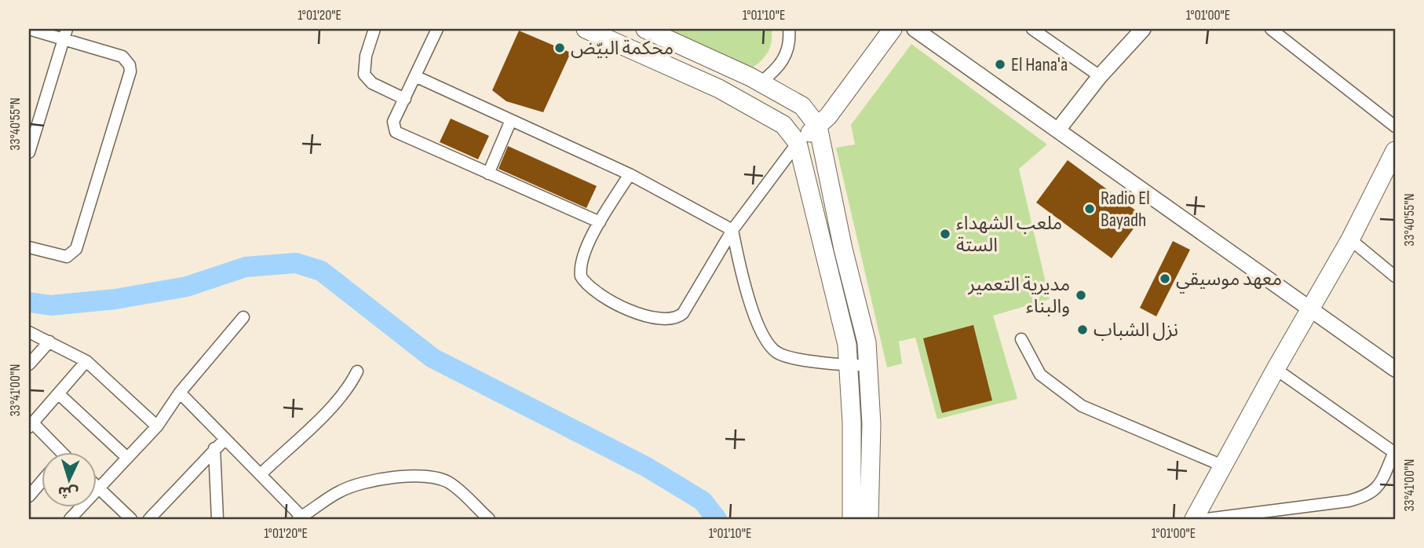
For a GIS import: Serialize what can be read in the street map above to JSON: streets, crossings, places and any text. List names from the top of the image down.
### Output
{
  "places": [
    "محكمة البيّض",
    "El Hana'a",
    "Radio El Bayadh",
    "ملعب الشهداء الستة",
    "معهد موسيقي",
    "مديرية التعمير والبناء",
    "نزل الشباب"
  ],
  "north": "bottom",
  "coordinates": [
    "1°01'20\"E",
    "1°01'10\"E",
    "1°01'00\"E",
    "33°40'55\"N",
    "33°41'00\"N"
  ]
}
